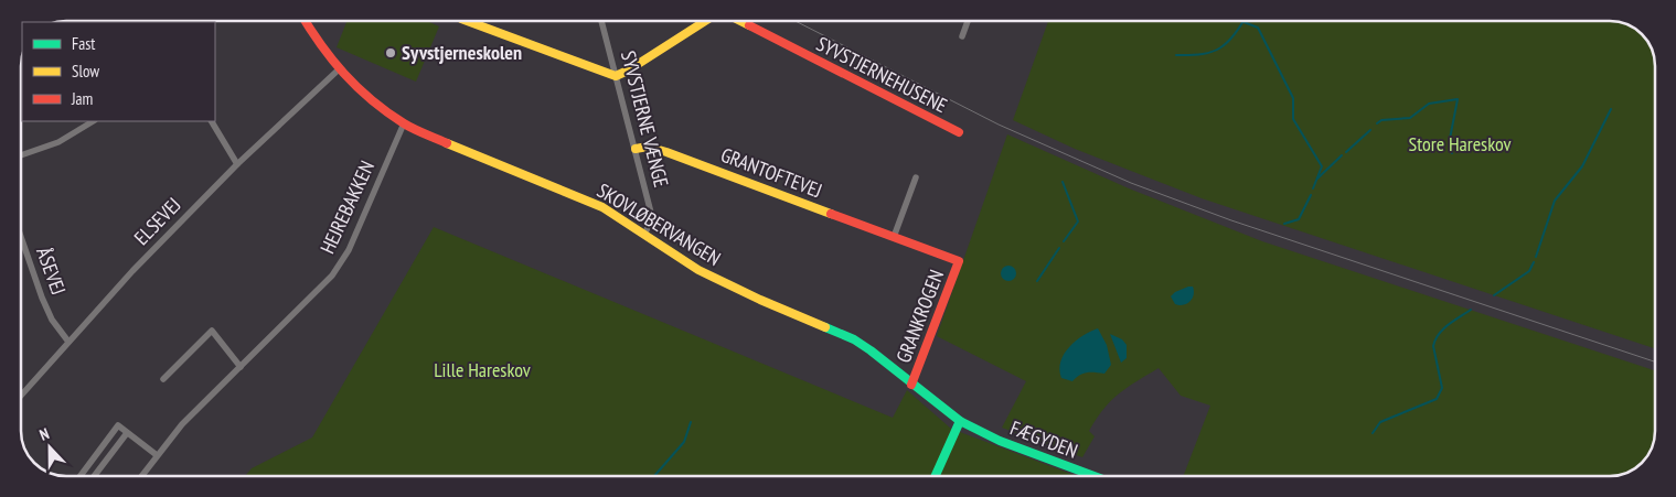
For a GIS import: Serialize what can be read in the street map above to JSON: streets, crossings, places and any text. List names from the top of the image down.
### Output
{
  "streets": {
    "street": [
      "SYVSTJERNEHUSENE",
      "SYVSTJERNE VÆNGE",
      "GRANTOFTEVEJ",
      "HEJREBAKKEN",
      "ELSEVEJ",
      "SKOVLØBERVANGEN",
      "ÅSEVEJ",
      "GRANKROGEN",
      "FÆGYDEN"
    ]
  },
  "crossings": [
    ["SYVSTJERNEHUSENE", "SYVSTJERNE VÆNGE"],
    ["SYVSTJERNE VÆNGE", "GRANTOFTEVEJ"],
    ["SYVSTJERNE VÆNGE", "SKOVLØBERVANGEN"],
    ["GRANTOFTEVEJ", "GRANKROGEN"],
    ["HEJREBAKKEN", "SKOVLØBERVANGEN"],
    ["ELSEVEJ", "SKOVLØBERVANGEN"],
    ["ELSEVEJ", "ÅSEVEJ"],
    ["SKOVLØBERVANGEN", "GRANKROGEN"],
    ["SKOVLØBERVANGEN", "FÆGYDEN"]
  ],
  "parks": ["Store Hareskov", "Lille Hareskov"],
  "places": ["Syvstjerneskolen"],
  "legend": ["Fast", "Slow", "Jam"],
  "north": "top"
}
